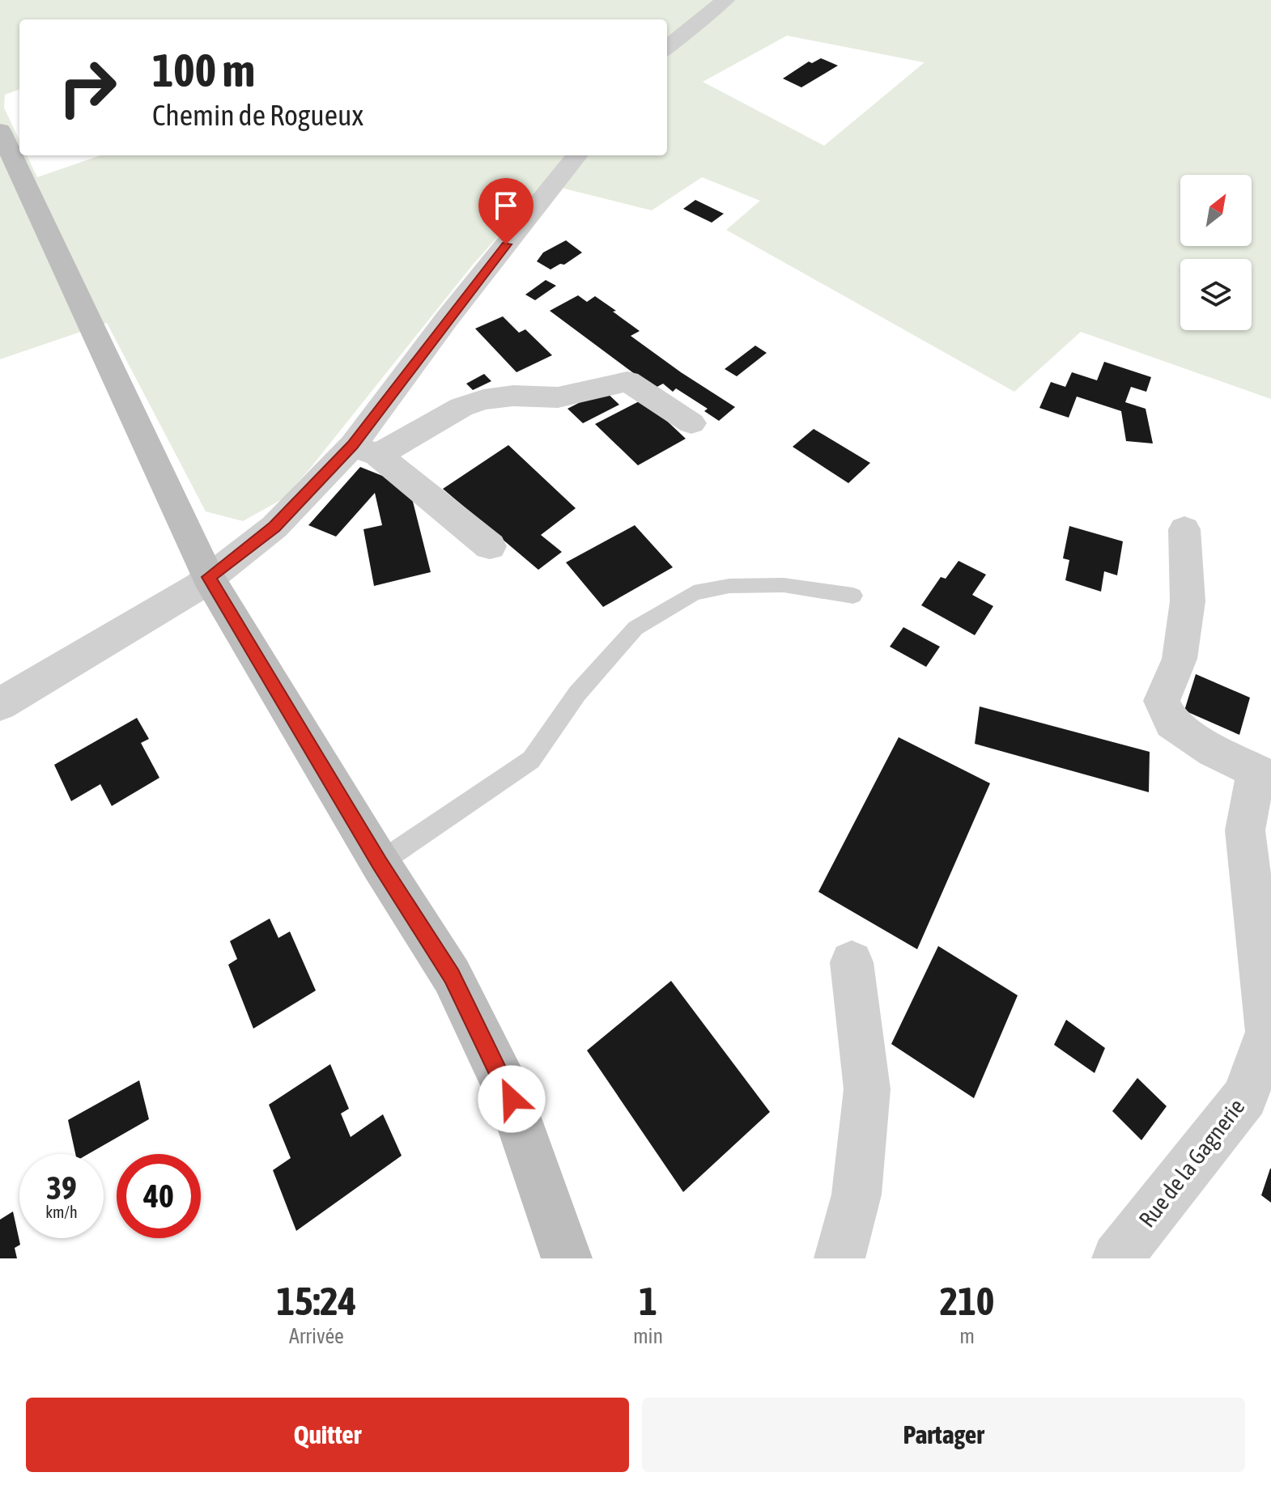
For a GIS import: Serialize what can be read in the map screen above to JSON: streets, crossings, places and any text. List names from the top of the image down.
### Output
{
  "streets": {
    "street": ["Rue de la Gagnerie"]
  },
  "north": "top right",
  "page": {
    "turn": ["100 m", "Chemin de Rogueux"],
    "speed": "39 km/h",
    "limit": "40",
    "eta": [
      "15:24",
      "Arrivée",
      "1",
      "min",
      "210",
      "m"
    ],
    "buttons": ["Quitter", "Partager"]
  }
}
